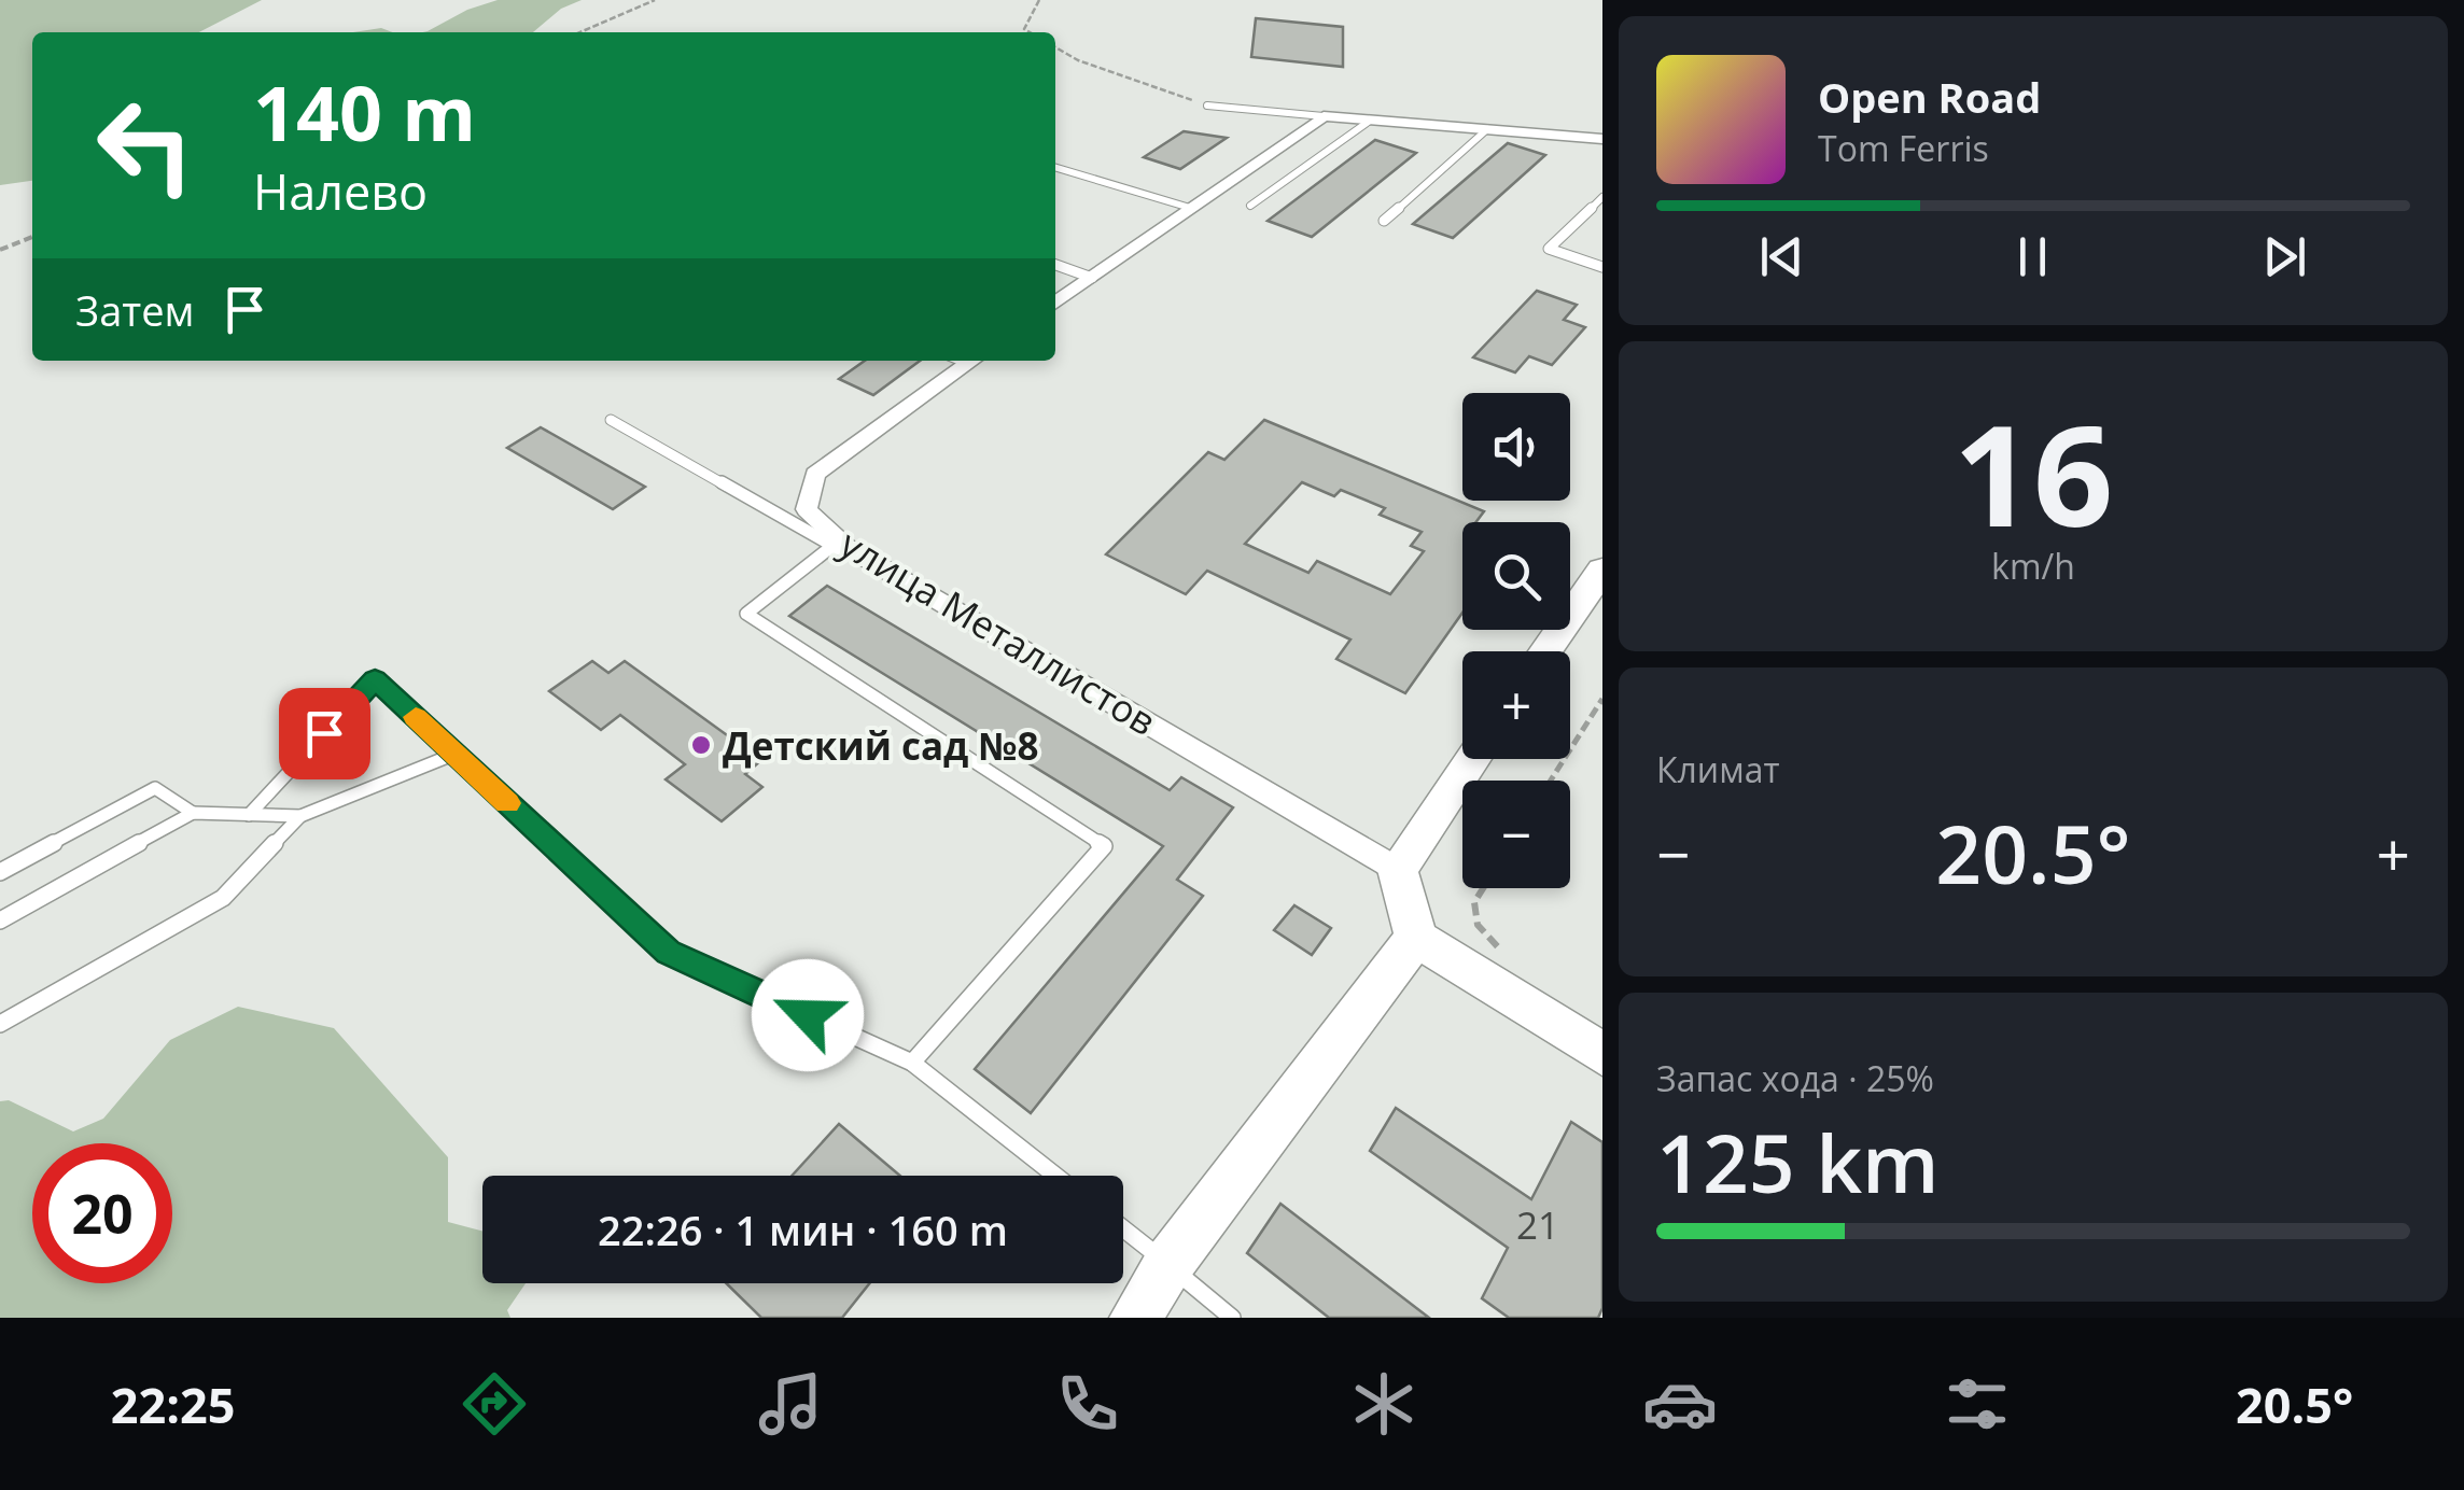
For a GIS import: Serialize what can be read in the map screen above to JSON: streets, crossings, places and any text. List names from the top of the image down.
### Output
{
  "streets": {
    "street": ["улица Металлистов"]
  },
  "places": ["Детский сад №8"],
  "house_numbers": ["21"],
  "page": {
    "turn": ["140 m", "Налево"],
    "song": ["Open Road", "Tom Ferris"],
    "then": "Затем",
    "tile": [
      ["16", "km/h"],
      "Климат",
      ["Запас хода · 25%", "125 km"]
    ],
    "map_buttons": ["+", "−"],
    "heat": ["−", "20.5°", "+"],
    "limit": "20",
    "trip": "22:26 · 1 мин · 160 m",
    "tabs": ["22:25", "20.5°"]
  }
}
